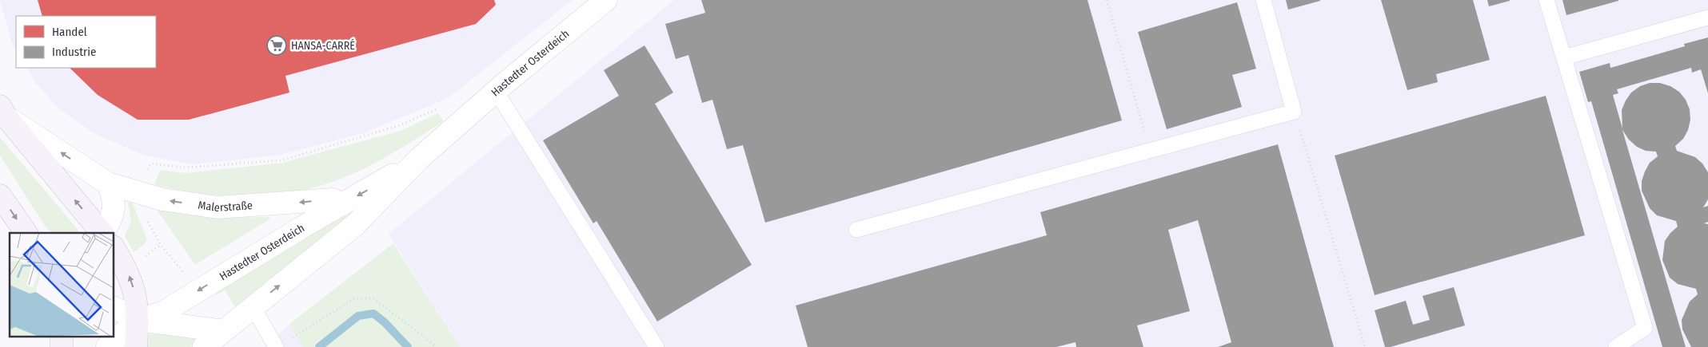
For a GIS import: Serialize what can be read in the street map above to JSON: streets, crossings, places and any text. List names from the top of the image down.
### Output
{
  "streets": {
    "main road": ["Malerstraße"],
    "street": ["Hastedter Osterdeich"]
  },
  "crossings": [
    ["Hastedter Osterdeich", "Malerstraße"]
  ],
  "one_way": ["Malerstraße"],
  "places": {
    "supermarket": ["HANSA-CARRÉ"]
  },
  "legend": ["Handel", "Industrie"]
}
